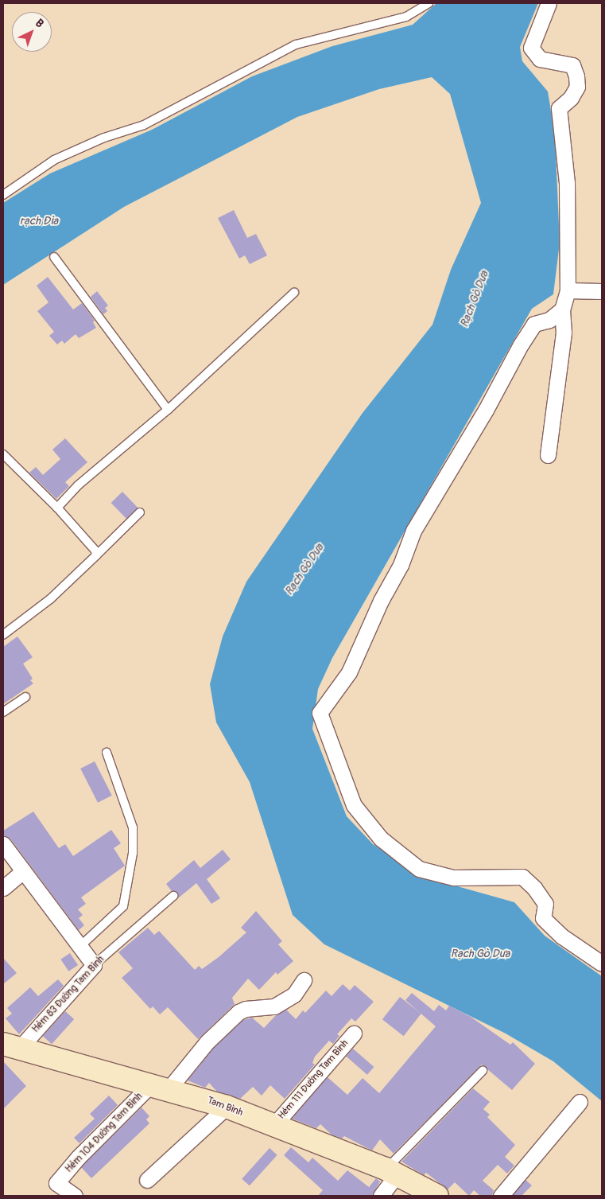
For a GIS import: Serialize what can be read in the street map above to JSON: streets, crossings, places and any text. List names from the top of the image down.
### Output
{
  "streets": {
    "main road": ["Tam Bình"],
    "street": ["Hẻm 83 Đường Tam Bình", "Hẻm 111 Đường Tam Bình", "Hẻm 104 Đường Tam Bình"]
  },
  "crossings": [
    ["Hẻm 83 Đường Tam Bình", "Tam Bình"],
    ["Hẻm 111 Đường Tam Bình", "Tam Bình"],
    ["Tam Bình", "Hẻm 104 Đường Tam Bình"]
  ],
  "water": ["rạch Đìa", "Rạch Gò Dưa"],
  "north": "top right"
}
